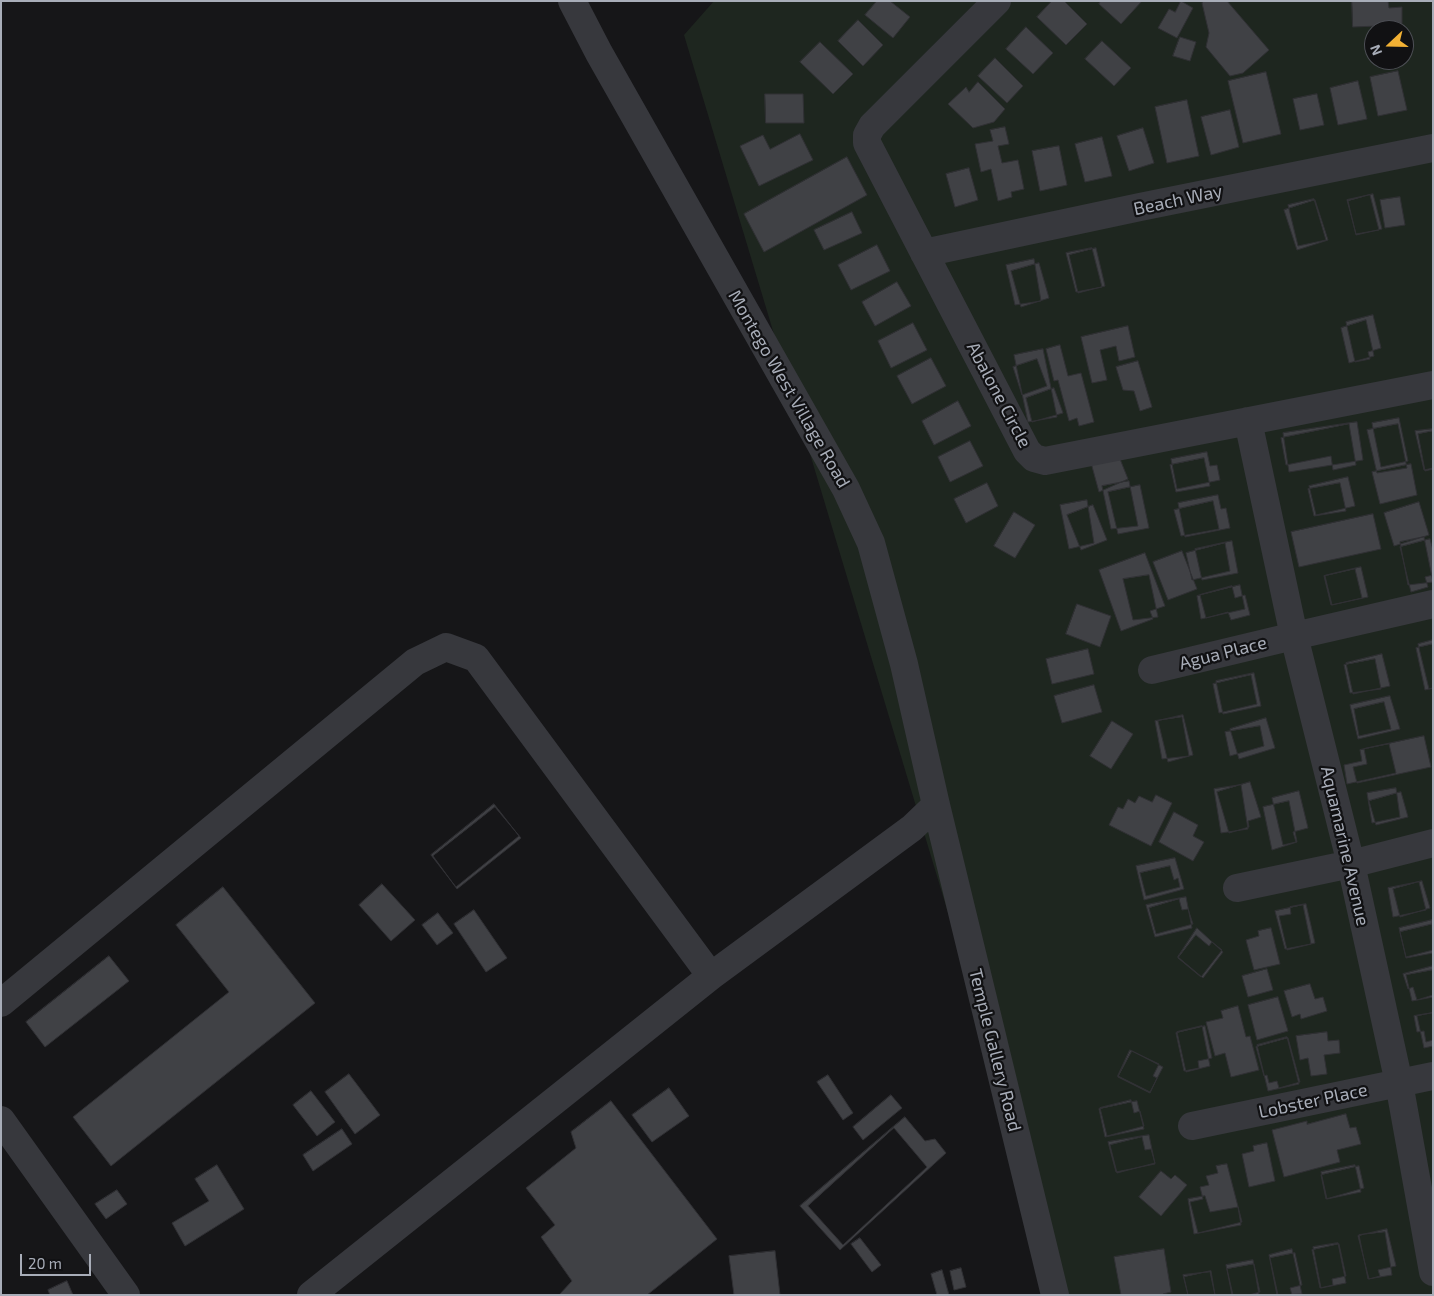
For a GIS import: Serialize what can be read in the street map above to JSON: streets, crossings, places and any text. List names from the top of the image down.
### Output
{
  "streets": {
    "street": [
      "Beach Way",
      "Montego West Village Road",
      "Abalone Circle",
      "Agua Place",
      "Aquamarine Avenue",
      "Temple Gallery Road",
      "Lobster Place"
    ]
  },
  "crossings": [
    ["Beach Way", "Abalone Circle"],
    ["Montego West Village Road", "Temple Gallery Road"],
    ["Abalone Circle", "Aquamarine Avenue"],
    ["Agua Place", "Aquamarine Avenue"],
    ["Aquamarine Avenue", "Lobster Place"]
  ],
  "scale_bar": "20 m",
  "north": "left"
}
